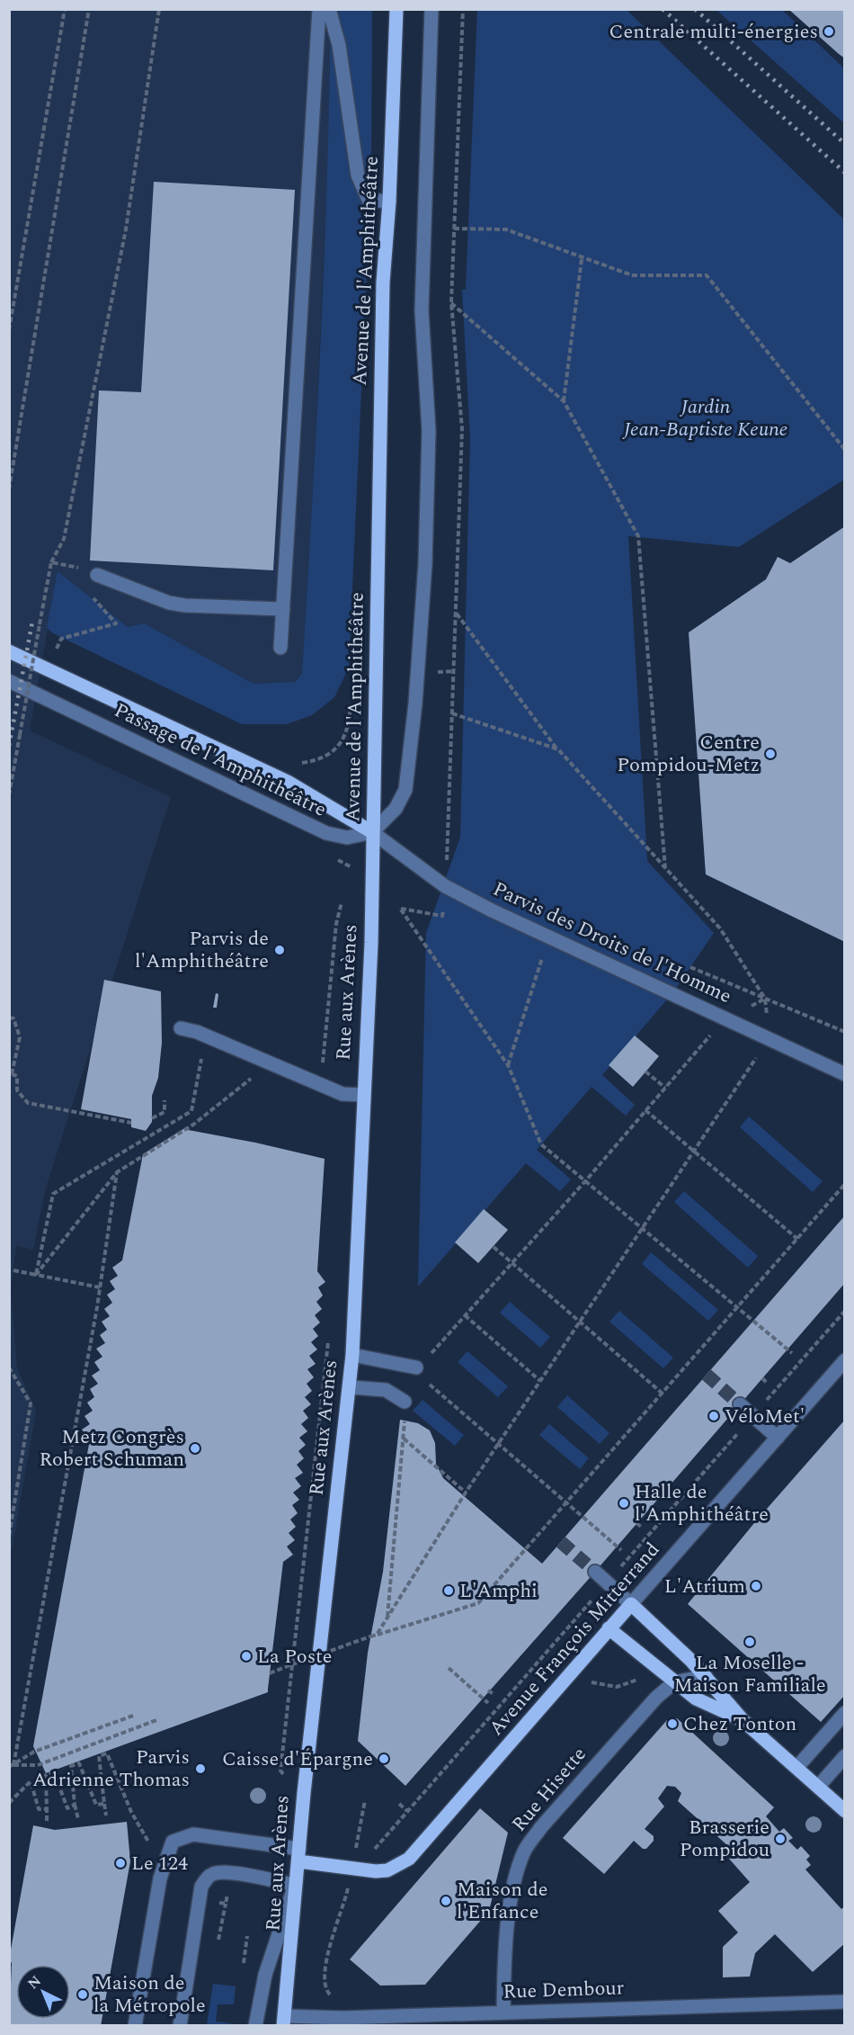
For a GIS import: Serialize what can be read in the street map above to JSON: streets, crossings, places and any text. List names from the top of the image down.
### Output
{
  "streets": {
    "main road": [
      "Avenue de l'Amphithéâtre",
      "Passage de l'Amphithéâtre",
      "Rue aux Arènes",
      "Avenue François Mitterrand"
    ],
    "street": ["Parvis des Droits de l'Homme", "Rue Hisette", "Rue Dembour"]
  },
  "crossings": [
    ["Avenue de l'Amphithéâtre", "Passage de l'Amphithéâtre"],
    ["Avenue de l'Amphithéâtre", "Parvis des Droits de l'Homme"],
    ["Avenue de l'Amphithéâtre", "Rue aux Arènes"],
    ["Passage de l'Amphithéâtre", "Parvis des Droits de l'Homme"],
    ["Passage de l'Amphithéâtre", "Rue aux Arènes"],
    ["Parvis des Droits de l'Homme", "Rue aux Arènes"],
    ["Rue aux Arènes", "Avenue François Mitterrand"],
    ["Rue aux Arènes", "Rue Dembour"],
    ["Rue Hisette", "Rue Dembour"]
  ],
  "parks": ["Jardin Jean-Baptiste Keune"],
  "places": [
    "Centrale multi-énergies",
    "Centre Pompidou-Metz",
    "Parvis de l'Amphithéâtre",
    "VéloMet'",
    "Metz Congrès Robert Schuman",
    "Halle de l'Amphithéâtre",
    "L'Atrium",
    "L'Amphi",
    "La Moselle - Maison Familiale",
    "La Poste",
    "Chez Tonton",
    "Caisse d'Épargne",
    "Parvis Adrienne Thomas",
    "Brasserie Pompidou",
    "Le 124",
    "Maison de l'Enfance",
    "Maison de la Métropole"
  ],
  "north": "top left"
}
